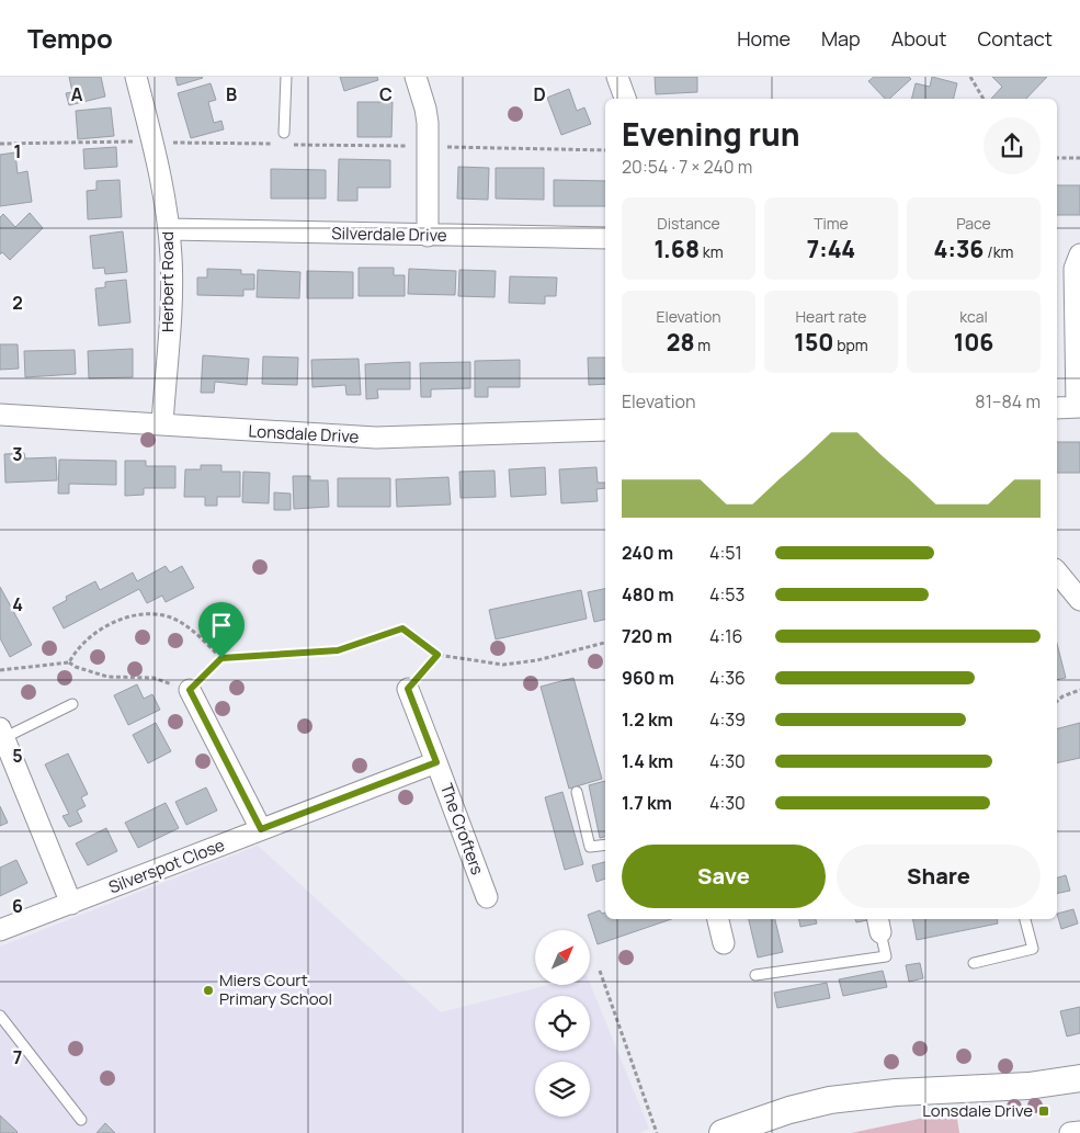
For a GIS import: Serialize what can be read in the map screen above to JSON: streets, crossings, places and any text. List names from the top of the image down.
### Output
{
  "streets": {
    "street": [
      "Silverdale Drive",
      "Herbert Road",
      "Lonsdale Drive",
      "The Crofters",
      "Silverspot Close"
    ]
  },
  "crossings": [
    ["Silverdale Drive", "Herbert Road"],
    ["Herbert Road", "Lonsdale Drive"],
    ["The Crofters", "Silverspot Close"]
  ],
  "places": {
    "other": ["Miers Court Primary School"],
    "transit": ["Lonsdale Drive"]
  },
  "north": "top right",
  "page": {
    "header": "Tempo",
    "nav": [
      "Home",
      "Map",
      "About",
      "Contact"
    ],
    "heading": ["Evening run", "20:54 · 7 × 240 m"],
    "stats": [
      ["Distance", "1.68 km"],
      ["Time", "7:44"],
      ["Pace", "4:36 /km"],
      ["Elevation", "28 m"],
      ["Heart rate", "150 bpm"],
      ["kcal", "106"]
    ],
    "chart": ["Elevation", "81–84 m"],
    "list": [
      {
        "name": "240 m",
        "note": "4:51"
      },
      {
        "name": "480 m",
        "note": "4:53"
      },
      {
        "name": "720 m",
        "note": "4:16"
      },
      {
        "name": "960 m",
        "note": "4:36"
      },
      {
        "name": "1.2 km",
        "note": "4:39"
      },
      {
        "name": "1.4 km",
        "note": "4:30"
      },
      {
        "name": "1.7 km",
        "note": "4:30"
      }
    ],
    "buttons": ["Save", "Share"]
  },
  "grid": {
    "columns": [
      "A",
      "B",
      "C",
      "D"
    ],
    "rows": [
      "1",
      "2",
      "3",
      "4",
      "5",
      "6",
      "7"
    ]
  }
}
